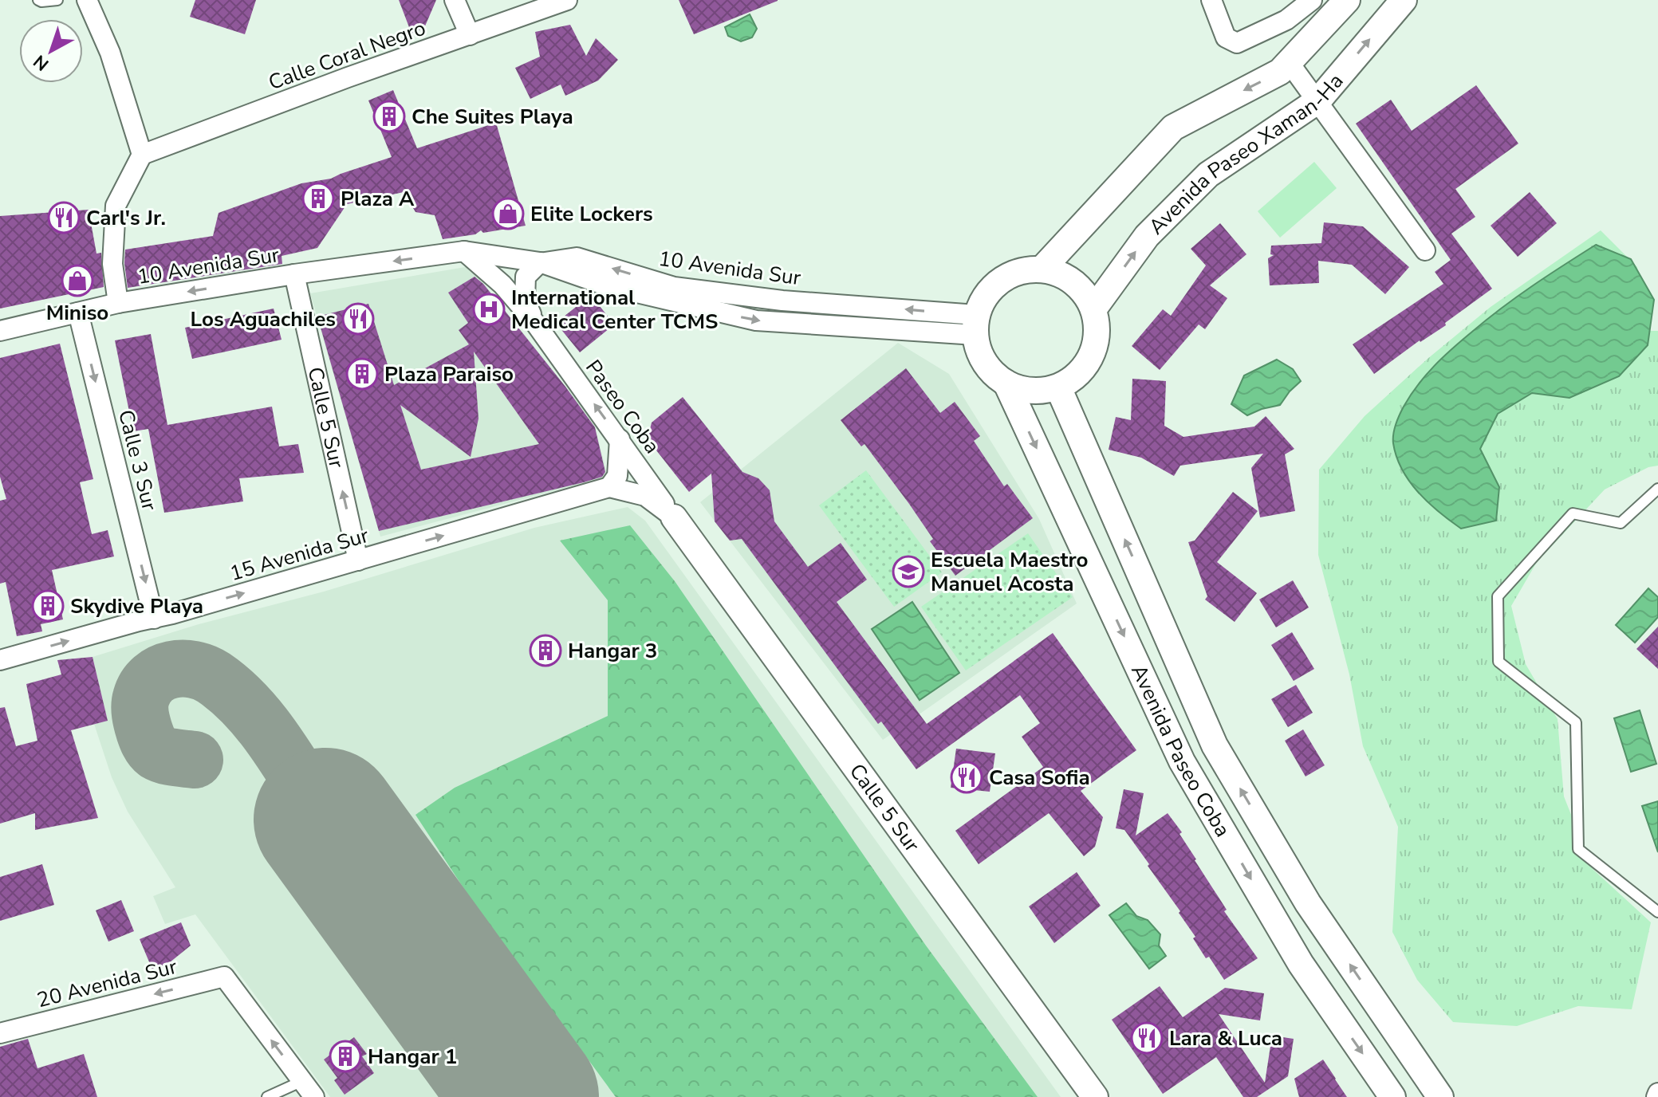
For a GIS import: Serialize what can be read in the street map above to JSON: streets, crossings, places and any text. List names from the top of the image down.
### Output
{
  "streets": {
    "main road": ["Avenida Paseo Xaman-Ha", "Calle 5 Sur", "Avenida Paseo Coba"],
    "street": [
      "Calle Coral Negro",
      "10 Avenida Sur",
      "Paseo Coba",
      "Calle 3 Sur",
      "15 Avenida Sur",
      "20 Avenida Sur"
    ]
  },
  "crossings": [
    ["Avenida Paseo Xaman-Ha", "10 Avenida Sur"],
    ["Avenida Paseo Xaman-Ha", "Avenida Paseo Coba"],
    ["10 Avenida Sur", "Paseo Coba"],
    ["10 Avenida Sur", "Calle 5 Sur"],
    ["10 Avenida Sur", "Calle 3 Sur"],
    ["10 Avenida Sur", "Avenida Paseo Coba"],
    ["Paseo Coba", "Calle 5 Sur"],
    ["Calle 5 Sur", "15 Avenida Sur"],
    ["Calle 3 Sur", "15 Avenida Sur"]
  ],
  "one_way": [
    "10 Avenida Sur",
    "Paseo Coba",
    "Calle 3 Sur",
    "15 Avenida Sur",
    "20 Avenida Sur"
  ],
  "places": {
    "building": [
      "Che Suites Playa",
      "Plaza A",
      "Plaza Paraiso",
      "Skydive Playa",
      "Hangar 3",
      "Hangar 1"
    ],
    "shop": ["Elite Lockers", "Miniso"],
    "restaurant": [
      "Carl's Jr.",
      "Los Aguachiles",
      "Casa Sofia",
      "Lara & Luca"
    ],
    "hospital": ["International Medical Center TCMS"],
    "school or university": ["Escuela Maestro Manuel Acosta"]
  },
  "north": "bottom left"
}
